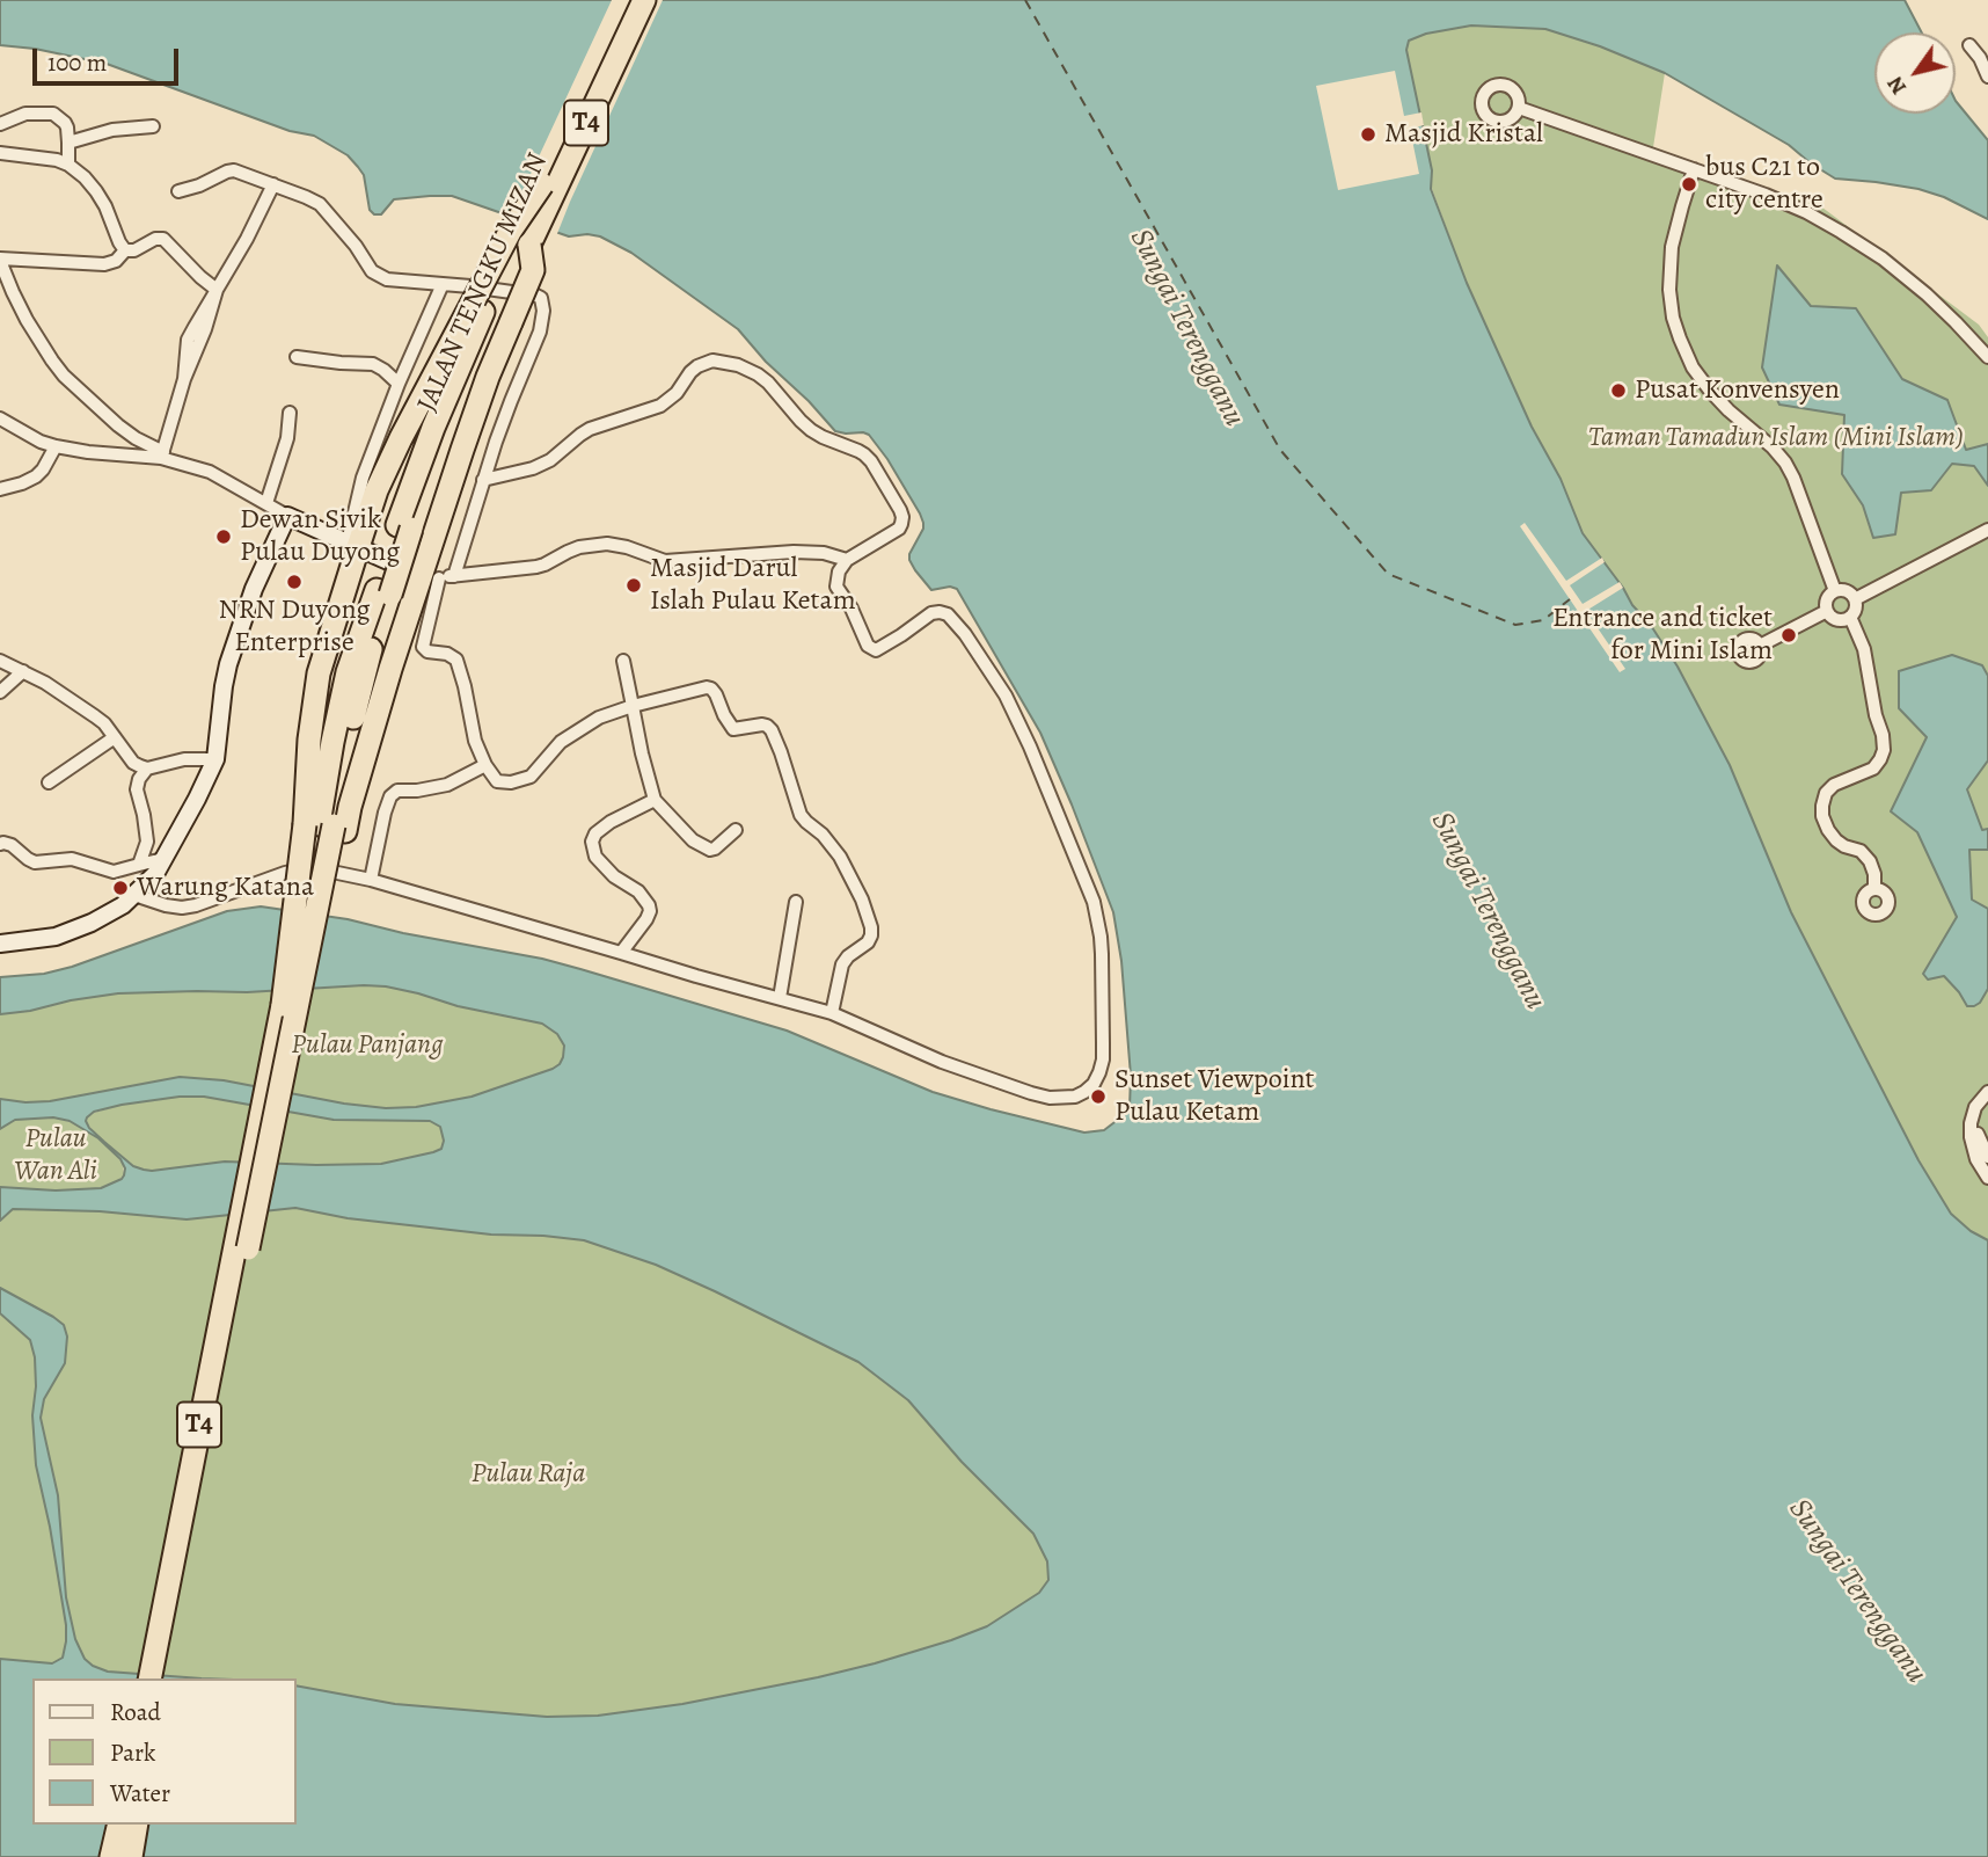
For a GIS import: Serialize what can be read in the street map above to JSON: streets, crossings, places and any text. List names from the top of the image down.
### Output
{
  "streets": {
    "highway": ["T4", "JALAN TENGKU MIZAN"]
  },
  "crossings": [
    ["T4", "JALAN TENGKU MIZAN"]
  ],
  "water": ["Sungai Terengganu"],
  "parks": [
    "Taman Tamadun Islam (Mini Islam)",
    "Pulau Panjang",
    "Pulau Wan Ali",
    "Pulau Raja"
  ],
  "places": [
    "Masjid Kristal",
    "bus C21 to city centre",
    "Pusat Konvensyen",
    "Dewan Sivik Pulau Duyong",
    "NRN Duyong Enterprise",
    "Masjid Darul Islah Pulau Ketam",
    "Entrance and ticket for Mini Islam",
    "Warung Katana",
    "Sunset Viewpoint Pulau Ketam"
  ],
  "legend": ["Road", "Park", "Water"],
  "scale_bar": "100 m",
  "north": "bottom left"
}
